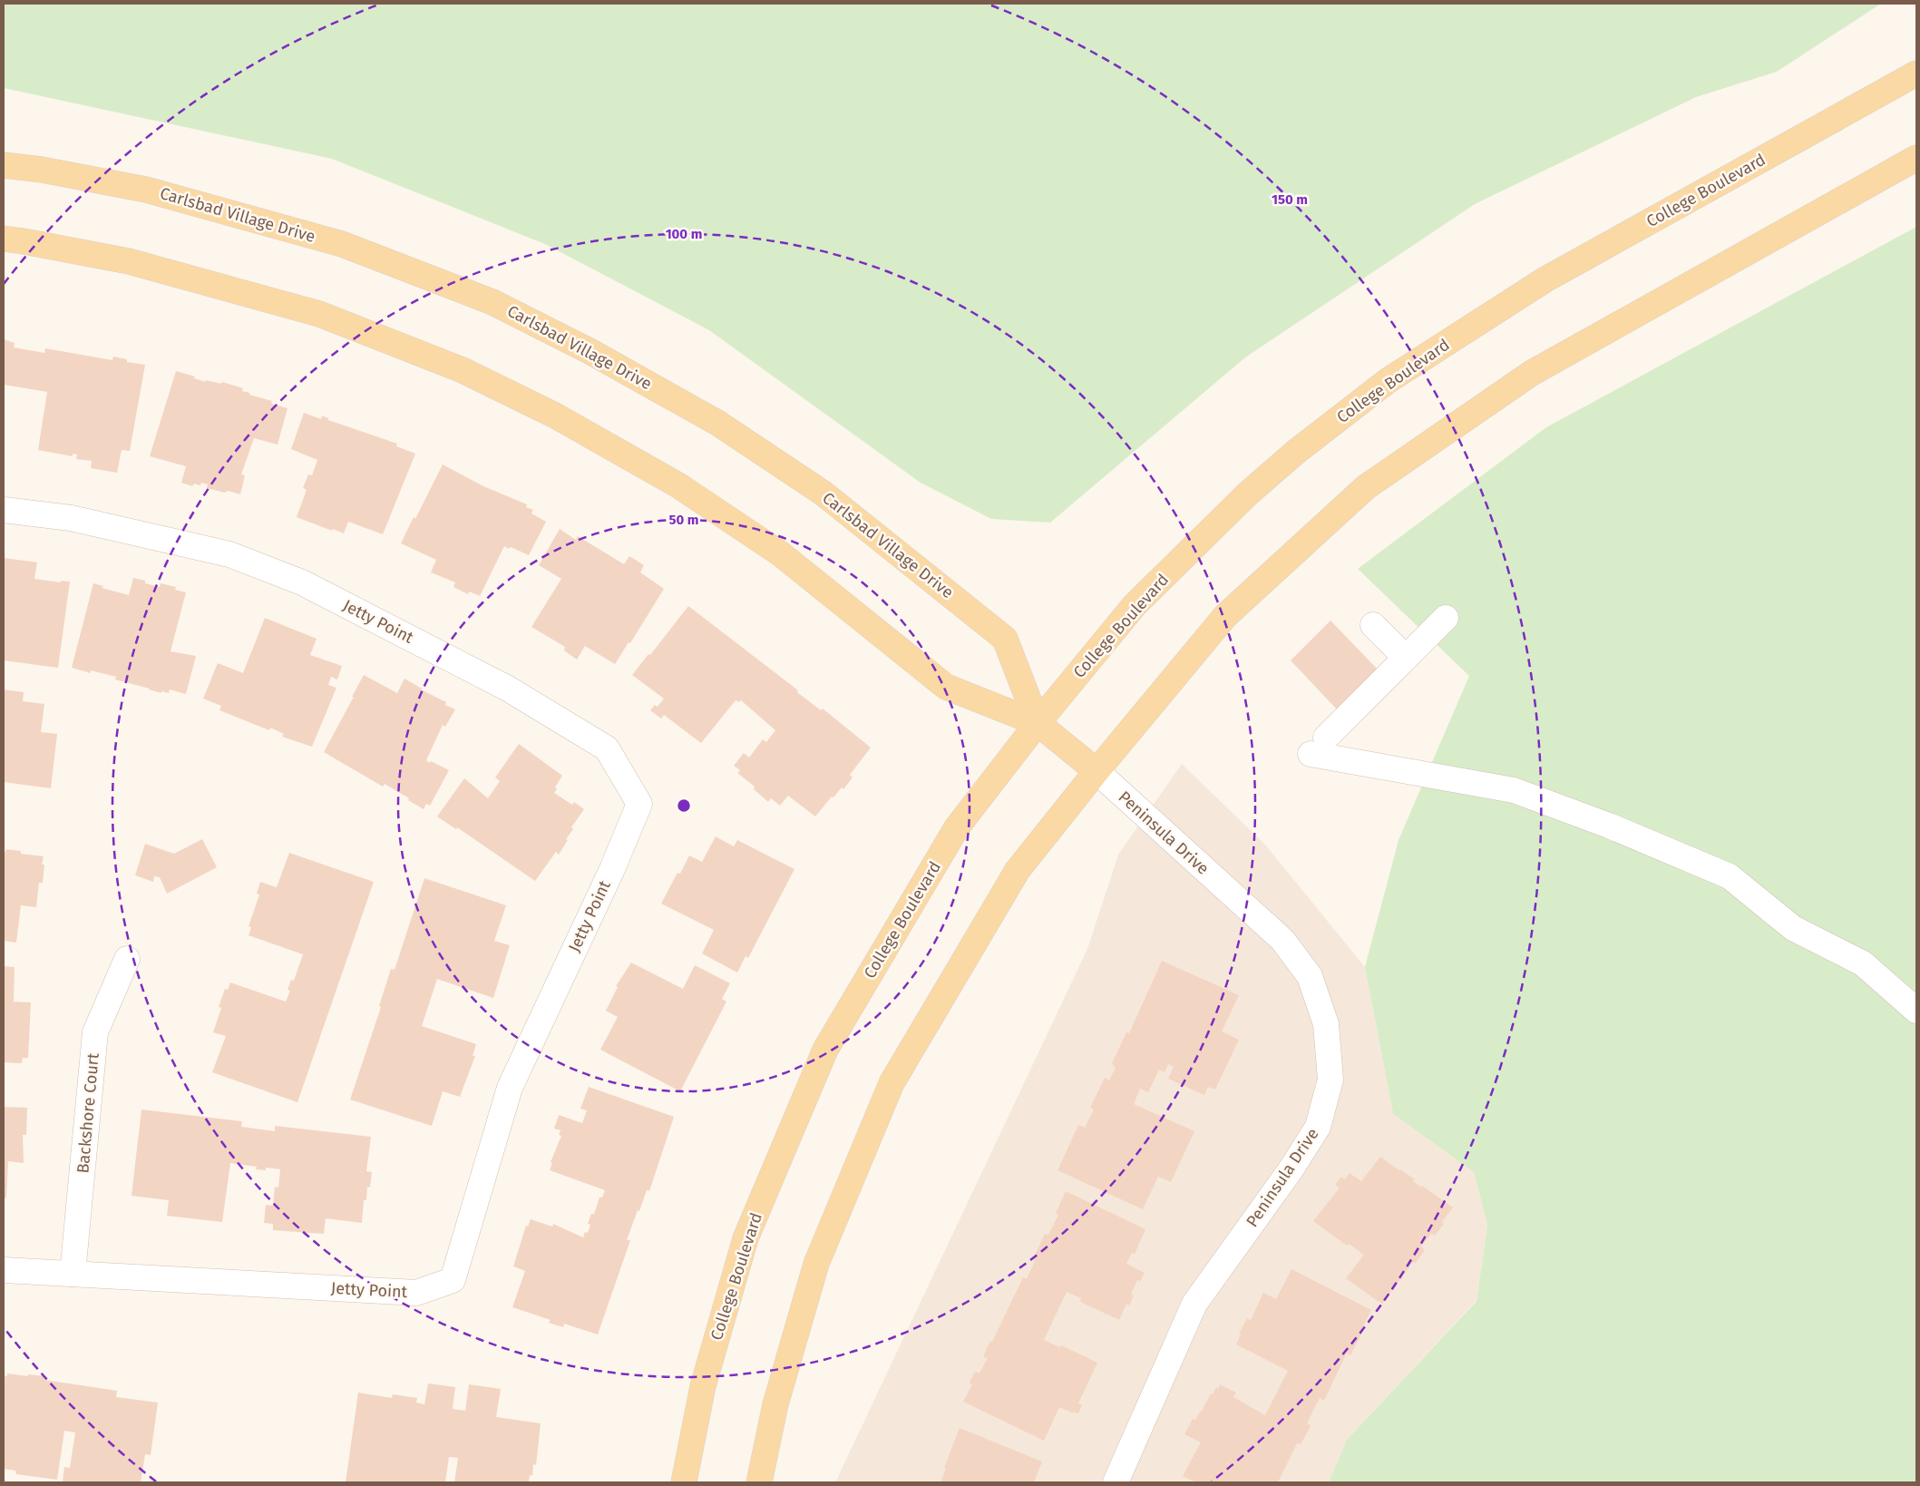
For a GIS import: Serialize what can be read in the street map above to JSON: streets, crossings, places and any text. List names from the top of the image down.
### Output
{
  "streets": {
    "main road": ["College Boulevard", "Carlsbad Village Drive"],
    "street": ["Jetty Point", "Peninsula Drive", "Backshore Court"]
  },
  "crossings": [
    ["College Boulevard", "Carlsbad Village Drive"],
    ["Carlsbad Village Drive", "Peninsula Drive"],
    ["Jetty Point", "Backshore Court"]
  ],
  "rings": ["150 m", "100 m", "50 m"]
}
